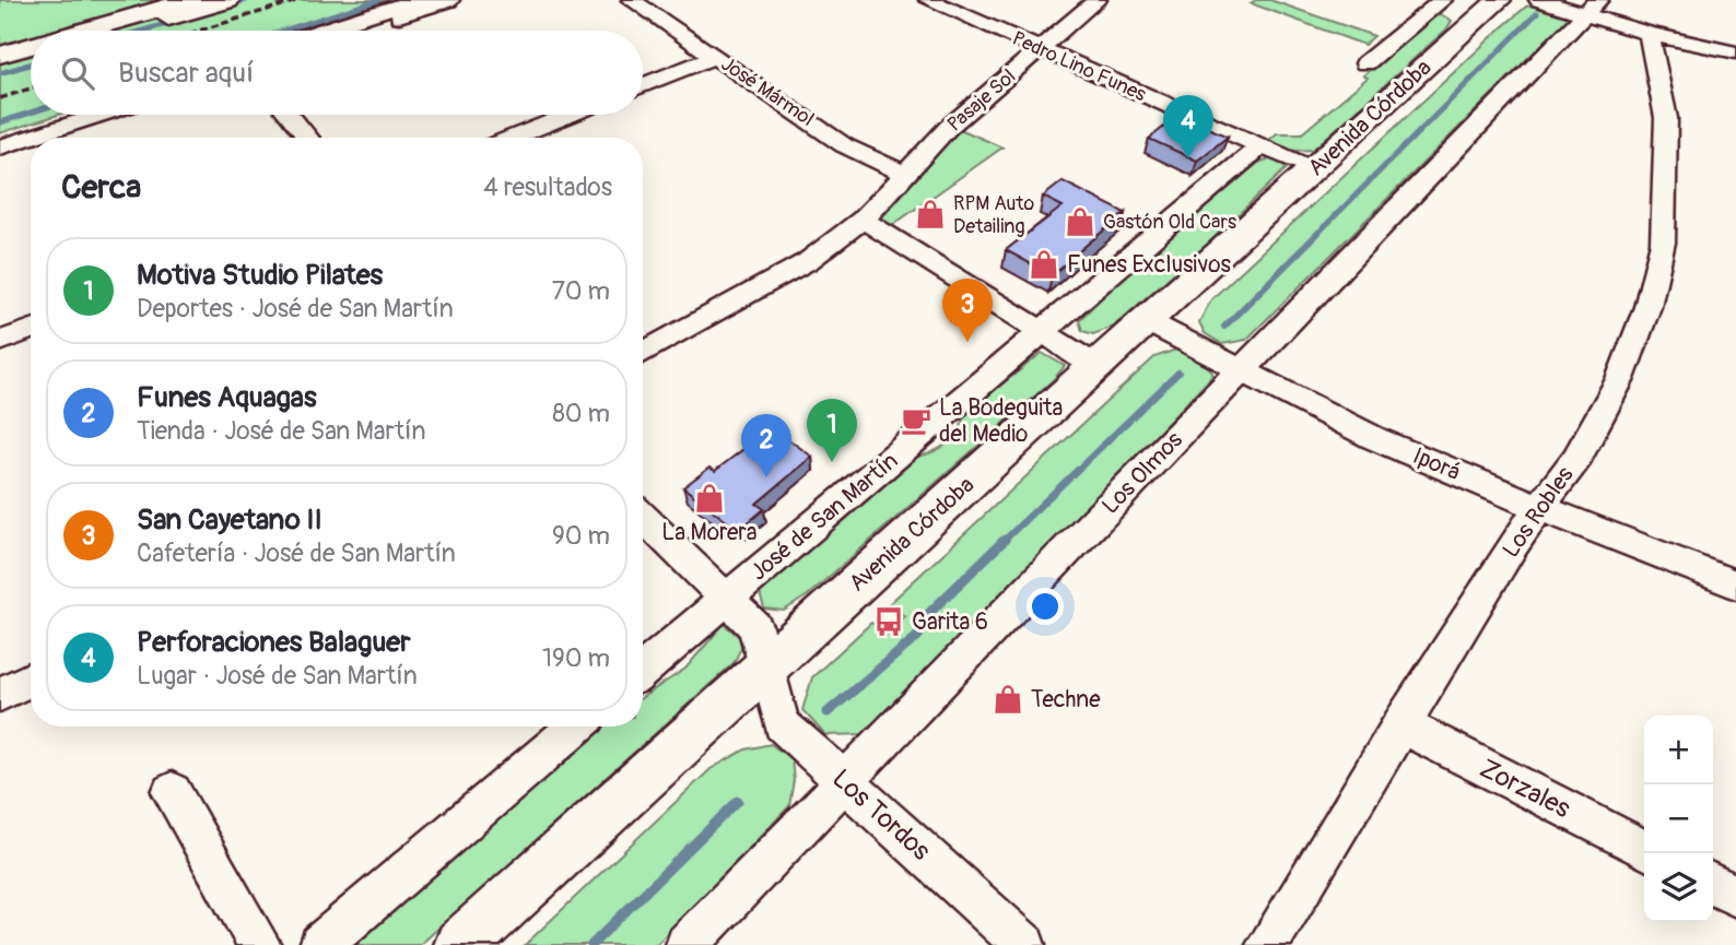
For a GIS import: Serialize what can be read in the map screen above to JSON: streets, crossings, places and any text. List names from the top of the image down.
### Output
{
  "streets": {
    "main road": ["Avenida Córdoba"],
    "street": [
      "Pedro Lino Funes",
      "José Mármol",
      "Pasaje Sol",
      "Iporá",
      "Los Olmos",
      "Los Robles",
      "José de San Martín",
      "Zorzales",
      "Los Tordos"
    ]
  },
  "crossings": [
    ["Pedro Lino Funes", "Pasaje Sol"],
    ["Pedro Lino Funes", "Avenida Córdoba"],
    ["Pedro Lino Funes", "José de San Martín"],
    ["José Mármol", "Pasaje Sol"],
    ["Avenida Córdoba", "Iporá"],
    ["Avenida Córdoba", "Los Tordos"],
    ["Iporá", "Los Olmos"],
    ["Iporá", "Los Robles"],
    ["Los Olmos", "Los Tordos"],
    ["Los Robles", "Zorzales"],
    ["José de San Martín", "Los Tordos"]
  ],
  "places": {
    "shop": [
      "RPM Auto Detailing",
      "Gastón Old Cars",
      "Funes Exclusivos",
      "La Morera",
      "Techne"
    ],
    "cafe": ["La Bodeguita del Medio"],
    "bus stop": ["Garita 6"]
  },
  "page": {
    "search": "Buscar aquí",
    "pins": [
      "4",
      "3",
      "1",
      "2"
    ],
    "heading": ["Cerca", "4 resultados"],
    "list": [
      {
        "mark": "1",
        "name": "Motiva Studio Pilates",
        "note": "Deportes · José de San Martín",
        "value": "70 m"
      },
      {
        "mark": "2",
        "name": "Funes Aquagas",
        "note": "Tienda · José de San Martín",
        "value": "80 m"
      },
      {
        "mark": "3",
        "name": "San Cayetano II",
        "note": "Cafetería · José de San Martín",
        "value": "90 m"
      },
      {
        "mark": "4",
        "name": "Perforaciones Balaguer",
        "note": "Lugar · José de San Martín",
        "value": "190 m"
      }
    ],
    "map_buttons": ["+", "−"]
  }
}
